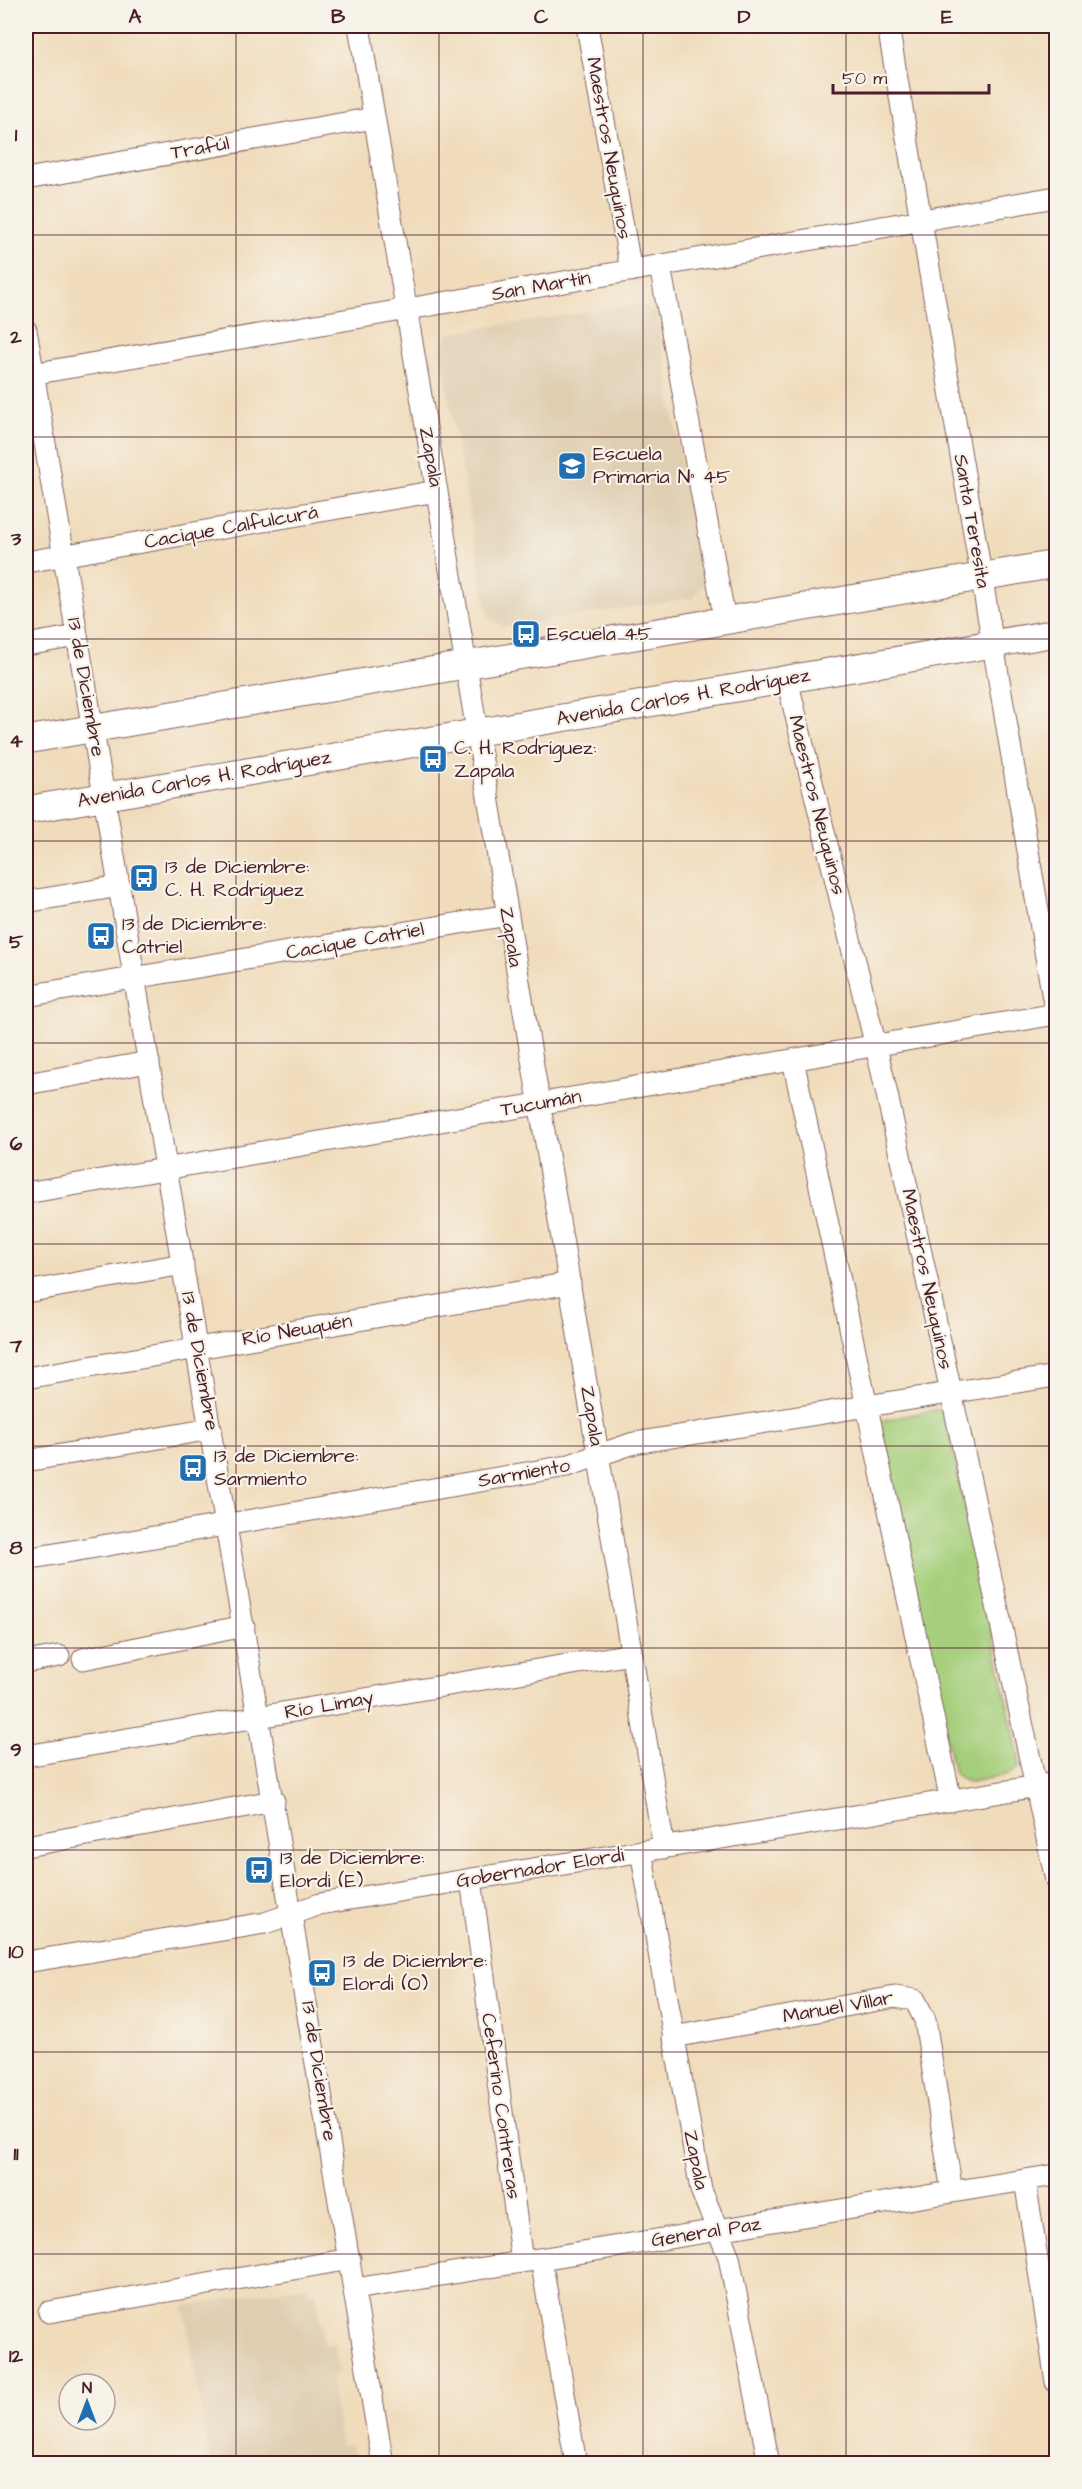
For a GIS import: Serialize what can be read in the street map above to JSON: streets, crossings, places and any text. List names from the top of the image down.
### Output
{
  "streets": {
    "main road": ["Avenida Carlos H. Rodríguez"],
    "street": [
      "Trafúl",
      "Maestros Neuquinos",
      "San Martín",
      "Zapala",
      "Santa Teresita",
      "Cacique Calfulcurá",
      "13 de Diciembre",
      "Cacique Catriel",
      "Tucumán",
      "Río Neuquén",
      "Sarmiento",
      "Río Limay",
      "Gobernador Elordi",
      "Manuel Villar",
      "Ceferino Contreras",
      "General Paz"
    ]
  },
  "crossings": [
    ["Trafúl", "Zapala"],
    ["Maestros Neuquinos", "San Martín"],
    ["Maestros Neuquinos", "Avenida Carlos H. Rodríguez"],
    ["Maestros Neuquinos", "Tucumán"],
    ["Maestros Neuquinos", "Sarmiento"],
    ["Maestros Neuquinos", "Gobernador Elordi"],
    ["San Martín", "Zapala"],
    ["San Martín", "Santa Teresita"],
    ["San Martín", "13 de Diciembre"],
    ["Zapala", "Cacique Calfulcurá"],
    ["Zapala", "Avenida Carlos H. Rodríguez"],
    ["Zapala", "Cacique Catriel"],
    ["Zapala", "Tucumán"],
    ["Zapala", "Río Neuquén"],
    ["Zapala", "Sarmiento"],
    ["Zapala", "Río Limay"],
    ["Zapala", "Gobernador Elordi"],
    ["Zapala", "Manuel Villar"],
    ["Zapala", "General Paz"],
    ["Santa Teresita", "Avenida Carlos H. Rodríguez"],
    ["Santa Teresita", "Tucumán"],
    ["Cacique Calfulcurá", "13 de Diciembre"],
    ["13 de Diciembre", "Avenida Carlos H. Rodríguez"],
    ["13 de Diciembre", "Cacique Catriel"],
    ["13 de Diciembre", "Tucumán"],
    ["13 de Diciembre", "Río Neuquén"],
    ["13 de Diciembre", "Sarmiento"],
    ["13 de Diciembre", "Río Limay"],
    ["13 de Diciembre", "Gobernador Elordi"],
    ["13 de Diciembre", "General Paz"],
    ["Gobernador Elordi", "Ceferino Contreras"],
    ["Manuel Villar", "General Paz"],
    ["Ceferino Contreras", "General Paz"]
  ],
  "places": {
    "school or university": ["Escuela Primaria N° 45"],
    "bus stop": [
      "Escuela 45",
      "C. H. Rodríguez: Zapala",
      "13 de Diciembre: C. H. Rodríguez",
      "13 de Diciembre: Catriel",
      "13 de Diciembre: Sarmiento",
      "13 de Diciembre: Elordi (E)",
      "13 de Diciembre: Elordi (O)"
    ]
  },
  "scale_bar": "50 m",
  "north": "top",
  "grid": {
    "columns": [
      "A",
      "B",
      "C",
      "D",
      "E"
    ],
    "rows": [
      "1",
      "2",
      "3",
      "4",
      "5",
      "6",
      "7",
      "8",
      "9",
      "10",
      "11",
      "12"
    ]
  }
}
